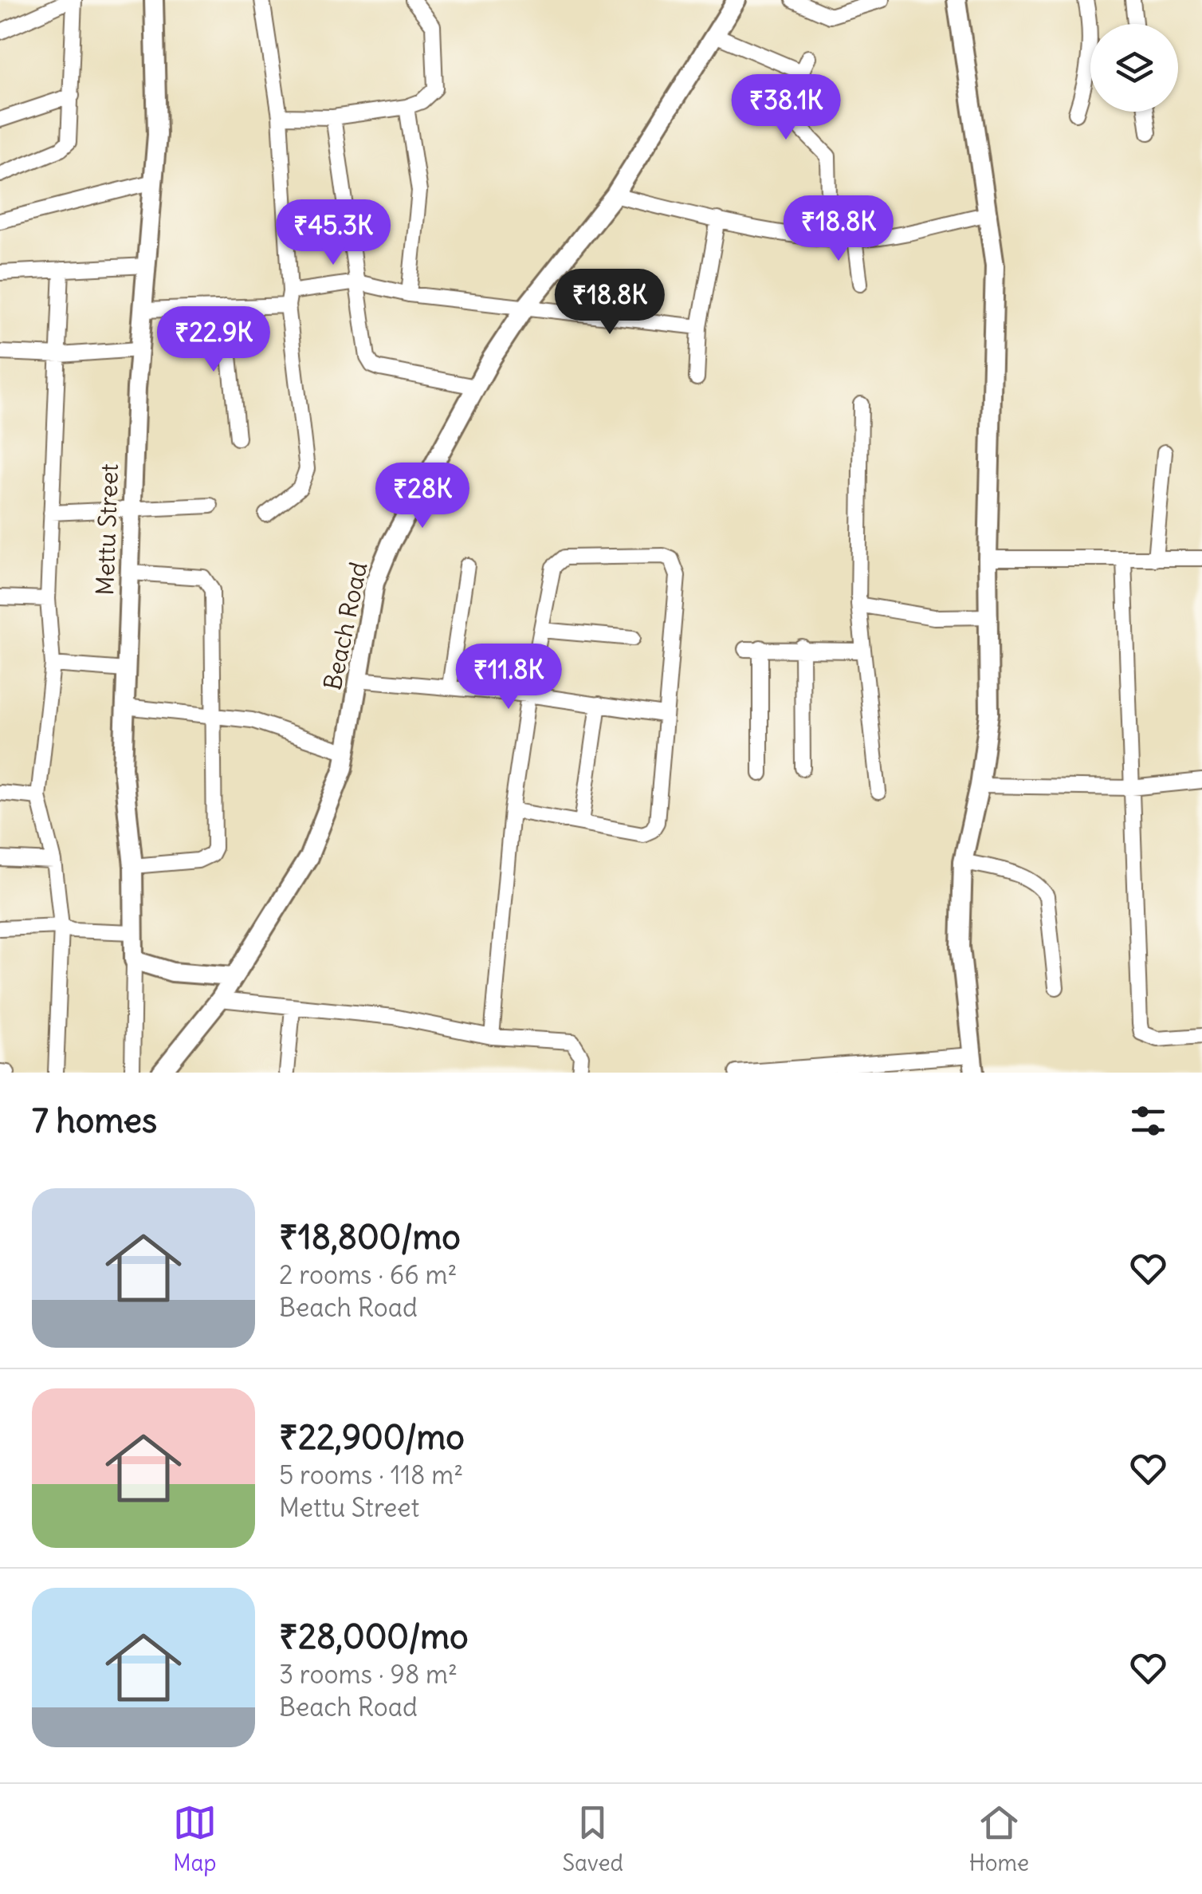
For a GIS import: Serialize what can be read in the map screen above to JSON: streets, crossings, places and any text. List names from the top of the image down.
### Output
{
  "streets": {
    "street": ["Mettu Street", "Beach Road"]
  },
  "page": {
    "price": [
      "₹38.1K",
      "₹18.8K",
      "₹45.3K",
      "₹18.8K",
      "₹22.9K",
      "₹28K",
      "₹11.8K"
    ],
    "heading": "7 homes",
    "list": [
      {
        "name": "₹18,800/mo",
        "note": "2 rooms · 66 m² · Beach Road"
      },
      {
        "name": "₹22,900/mo",
        "note": "5 rooms · 118 m² · Mettu Street"
      },
      {
        "name": "₹28,000/mo",
        "note": "3 rooms · 98 m² · Beach Road"
      }
    ],
    "tabs": ["Map", "Saved", "Home"]
  }
}
